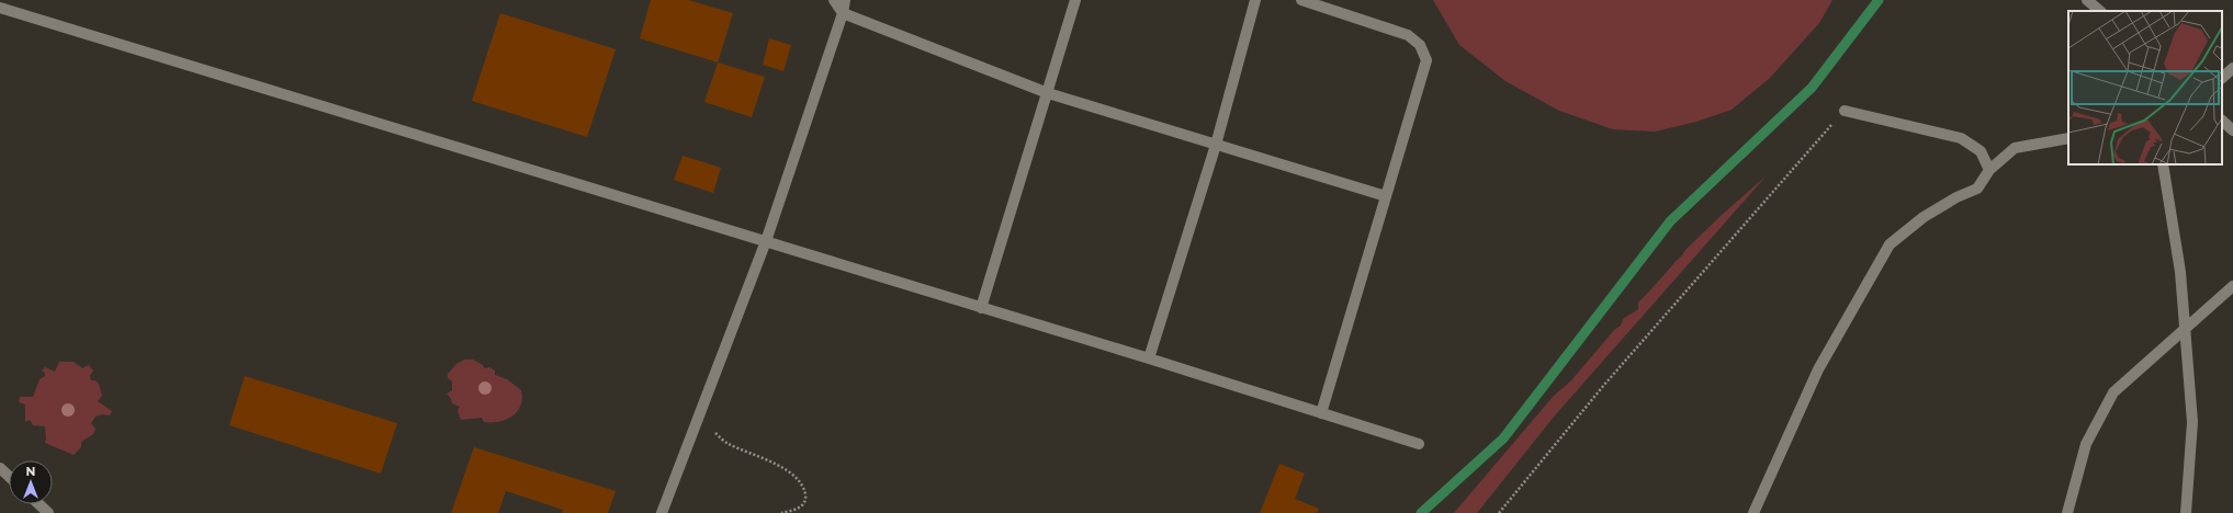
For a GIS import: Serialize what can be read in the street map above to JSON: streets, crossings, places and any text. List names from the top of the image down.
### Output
{
  "north": "top"
}
